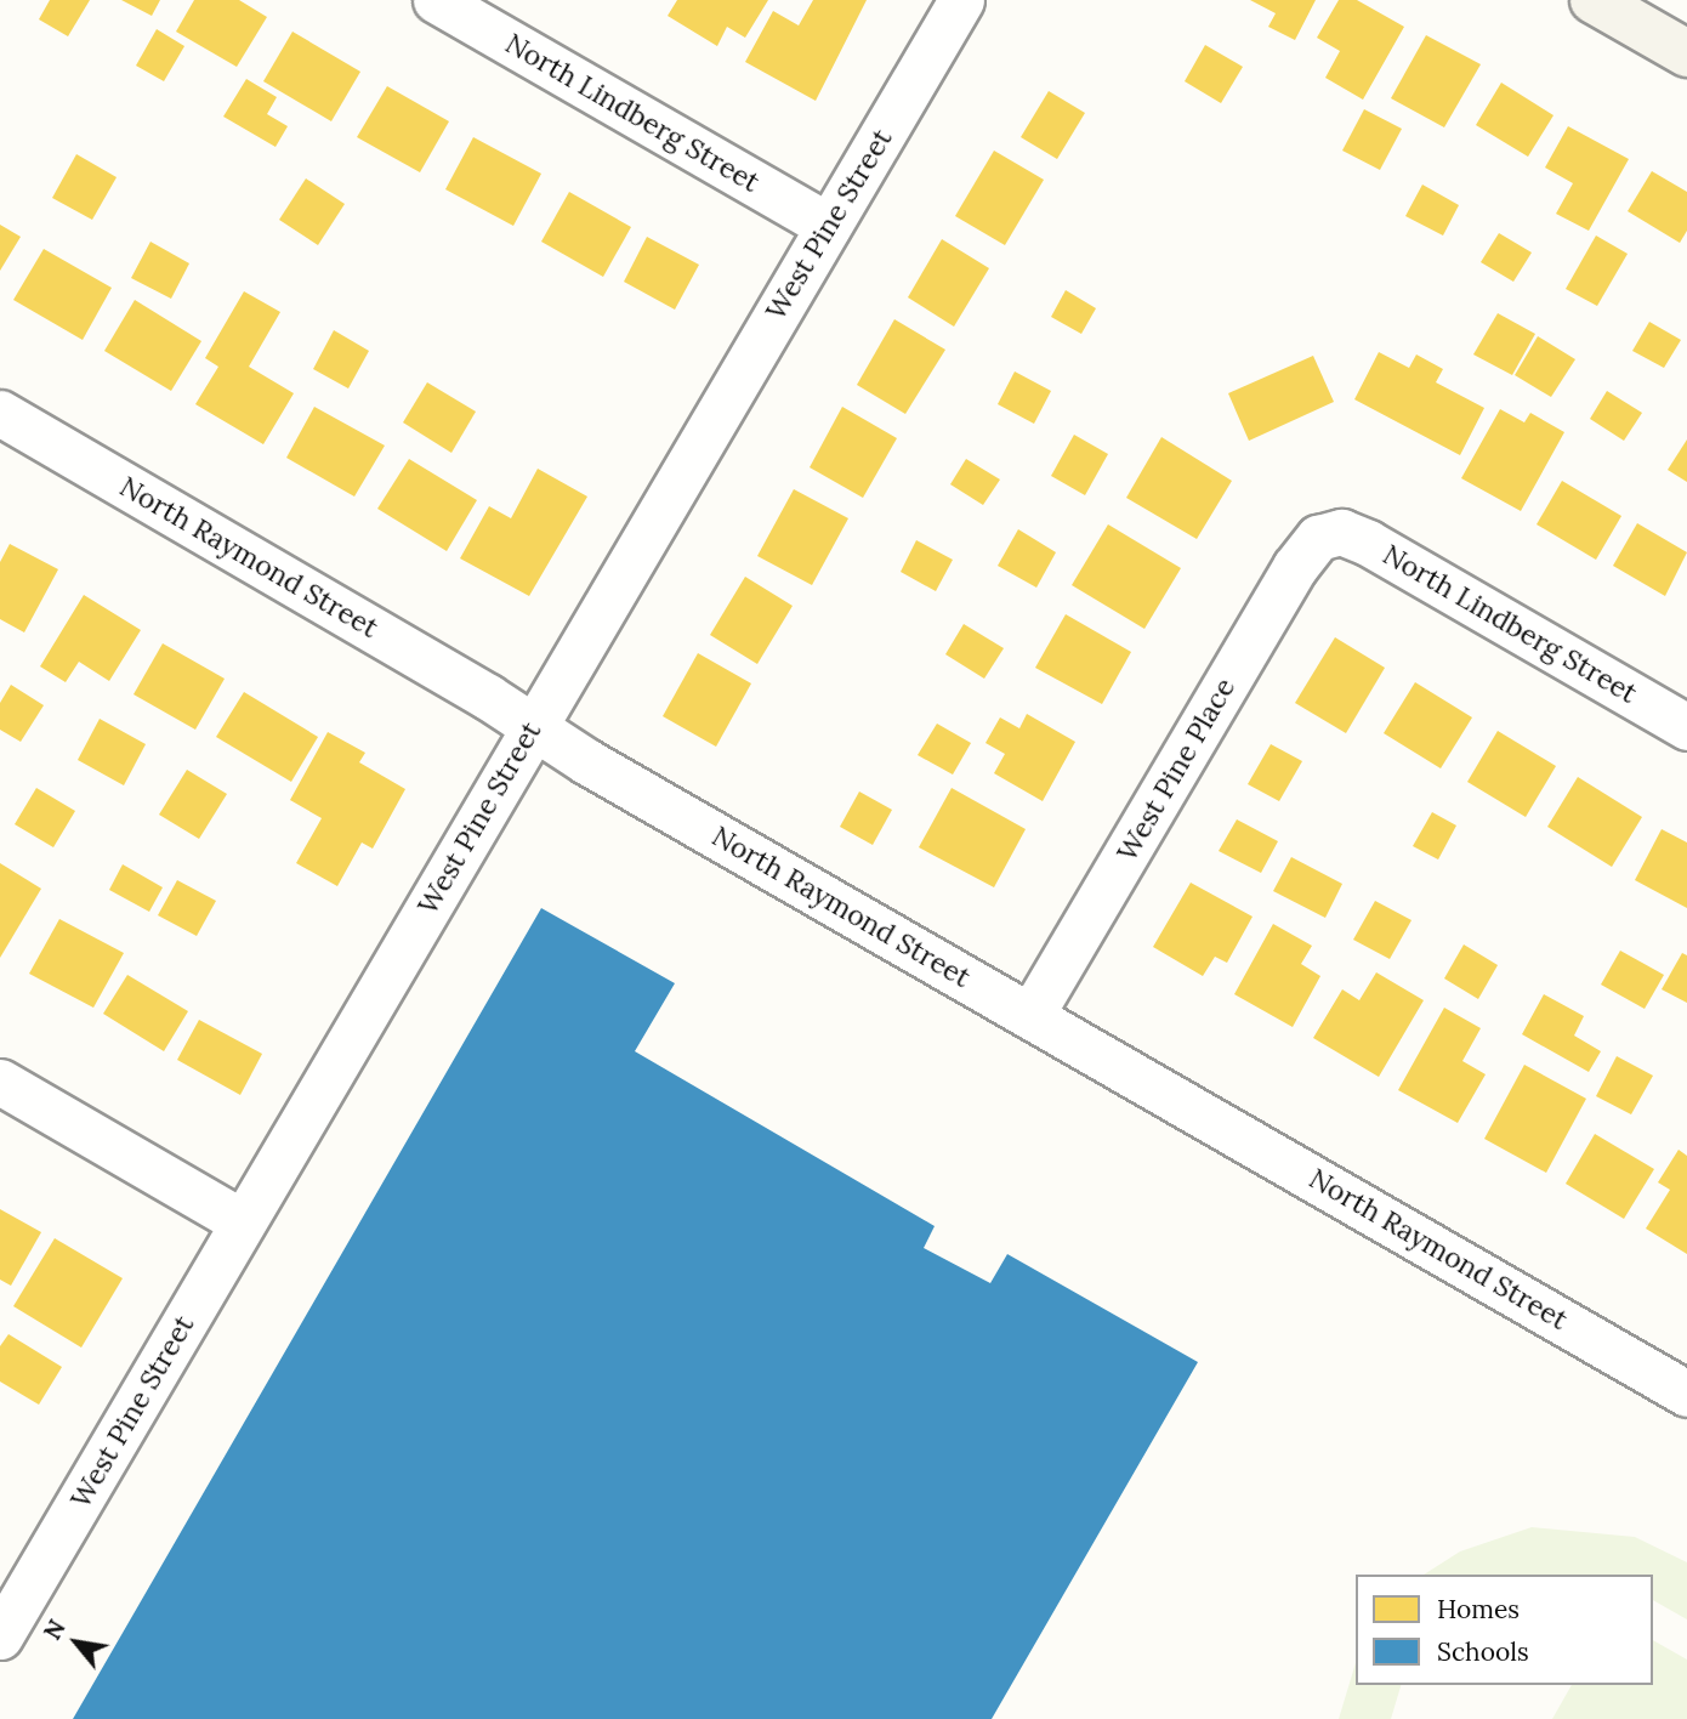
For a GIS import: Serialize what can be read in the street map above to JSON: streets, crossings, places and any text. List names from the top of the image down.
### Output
{
  "streets": {
    "street": [
      "North Lindberg Street",
      "West Pine Street",
      "North Raymond Street",
      "West Pine Place"
    ]
  },
  "crossings": [
    ["North Lindberg Street", "West Pine Street"],
    ["North Lindberg Street", "West Pine Place"],
    ["West Pine Street", "North Raymond Street"],
    ["North Raymond Street", "West Pine Place"]
  ],
  "legend": ["Homes", "Schools"],
  "north": "top left"
}
